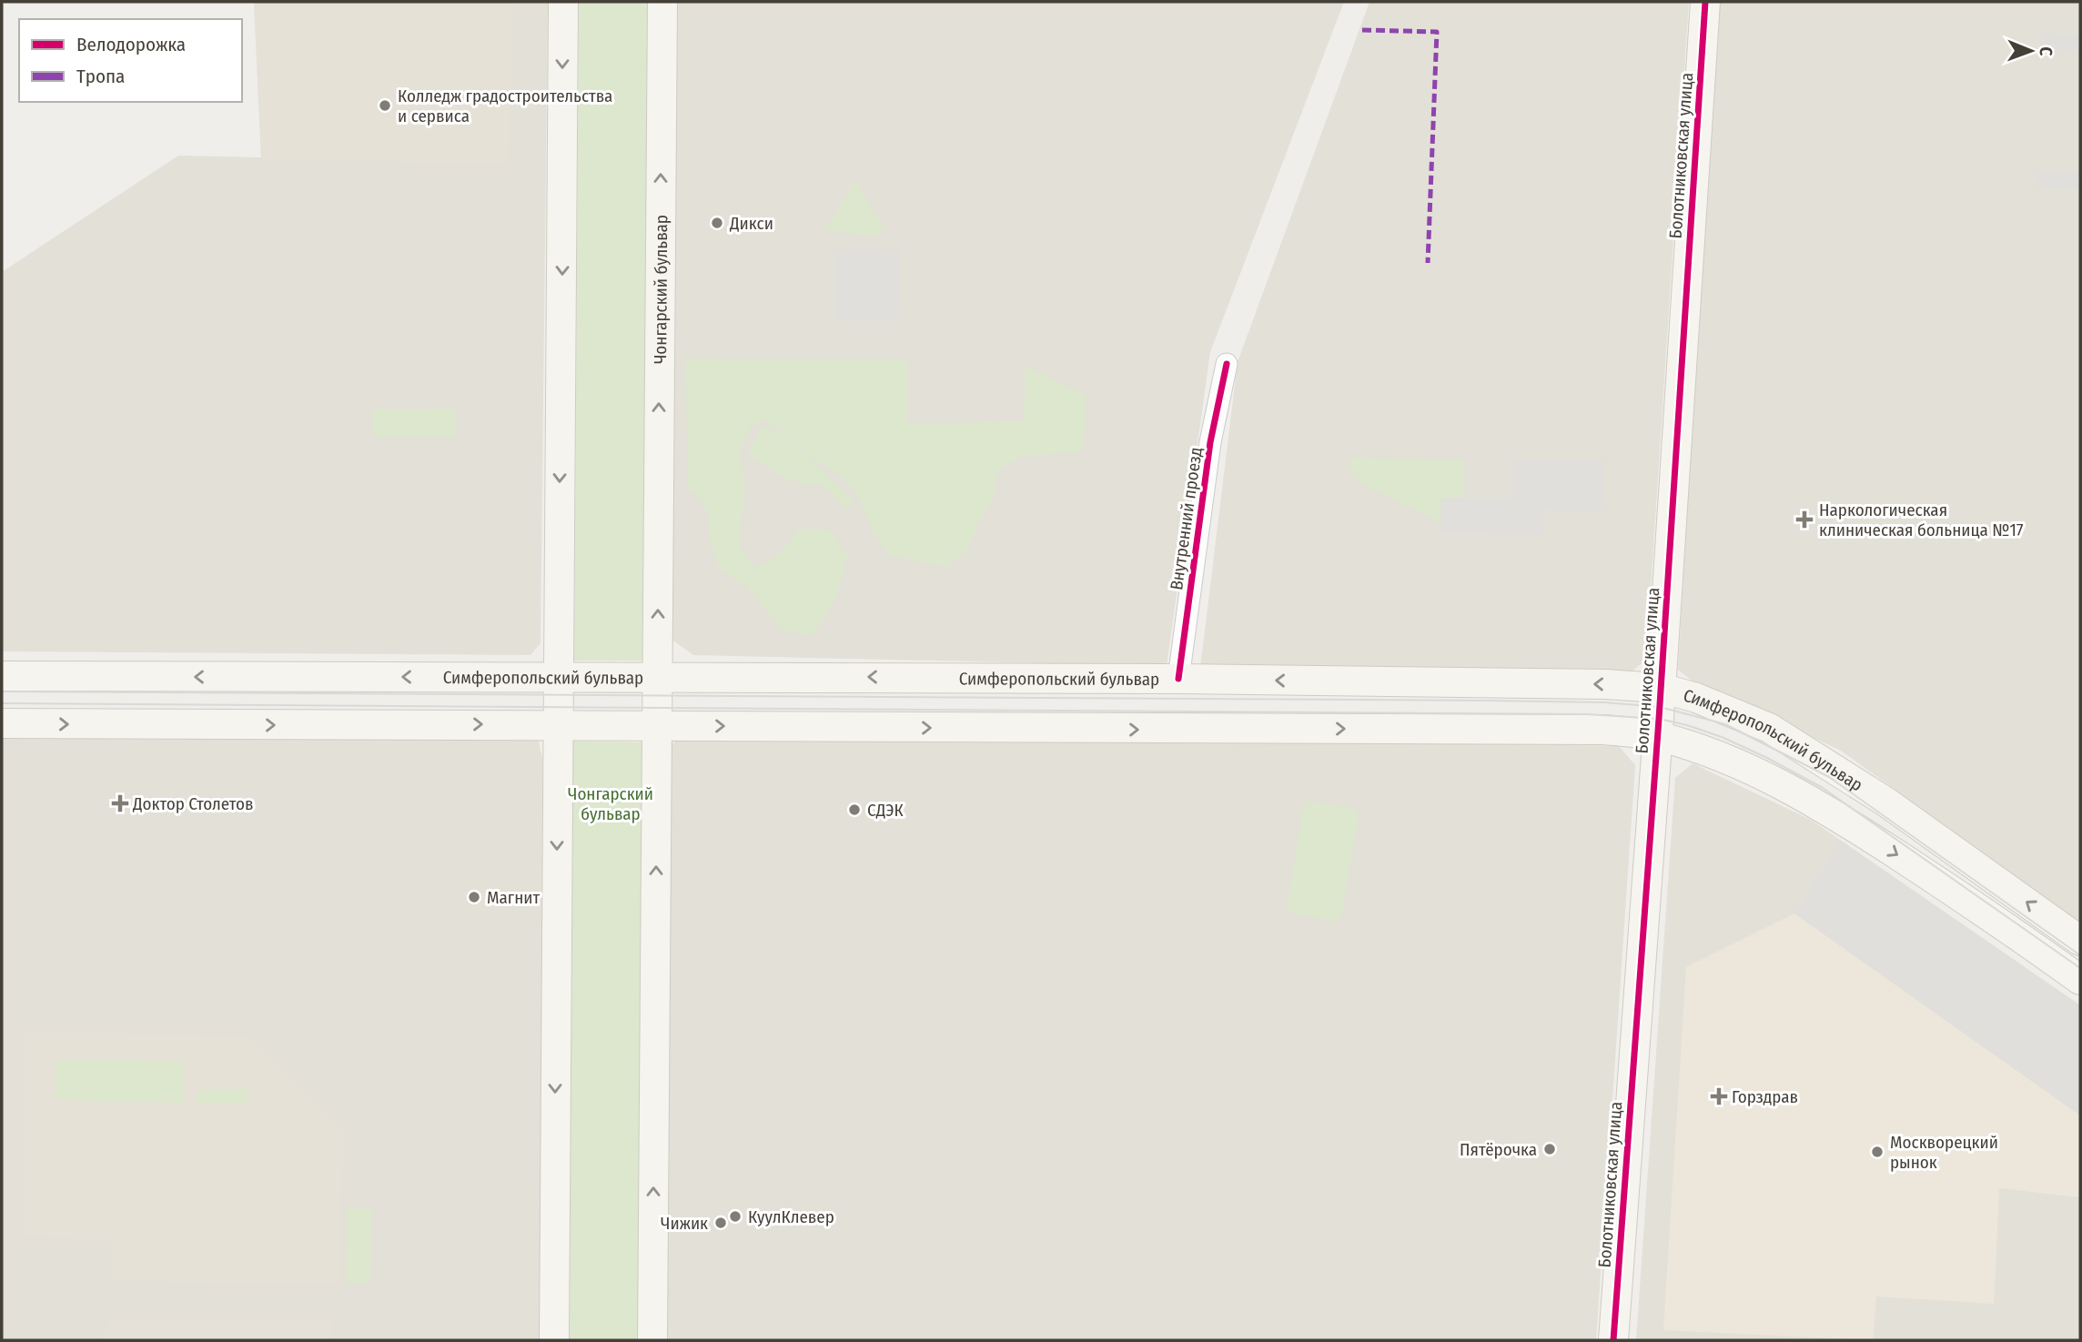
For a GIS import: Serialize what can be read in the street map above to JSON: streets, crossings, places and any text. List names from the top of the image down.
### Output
{
  "streets": {
    "main road": ["Болотниковская улица", "Чонгарский бульвар", "Симферопольский бульвар"],
    "street": ["Внутренний проезд"]
  },
  "crossings": [
    ["Болотниковская улица", "Симферопольский бульвар"],
    ["Чонгарский бульвар", "Симферопольский бульвар"],
    ["Внутренний проезд", "Симферопольский бульвар"]
  ],
  "parks": ["Чонгарский бульвар"],
  "places": {
    "other": [
      "Колледж градостроительства и сервиса",
      "Дикси",
      "СДЭК",
      "Магнит",
      "Пятёрочка",
      "Москворецкий рынок",
      "КуулКлевер",
      "Чижик"
    ],
    "health": ["Наркологическая клиническая больница №17", "Доктор Столетов", "Горздрав"]
  },
  "legend": ["Велодорожка", "Тропа"],
  "north": "right"
}
